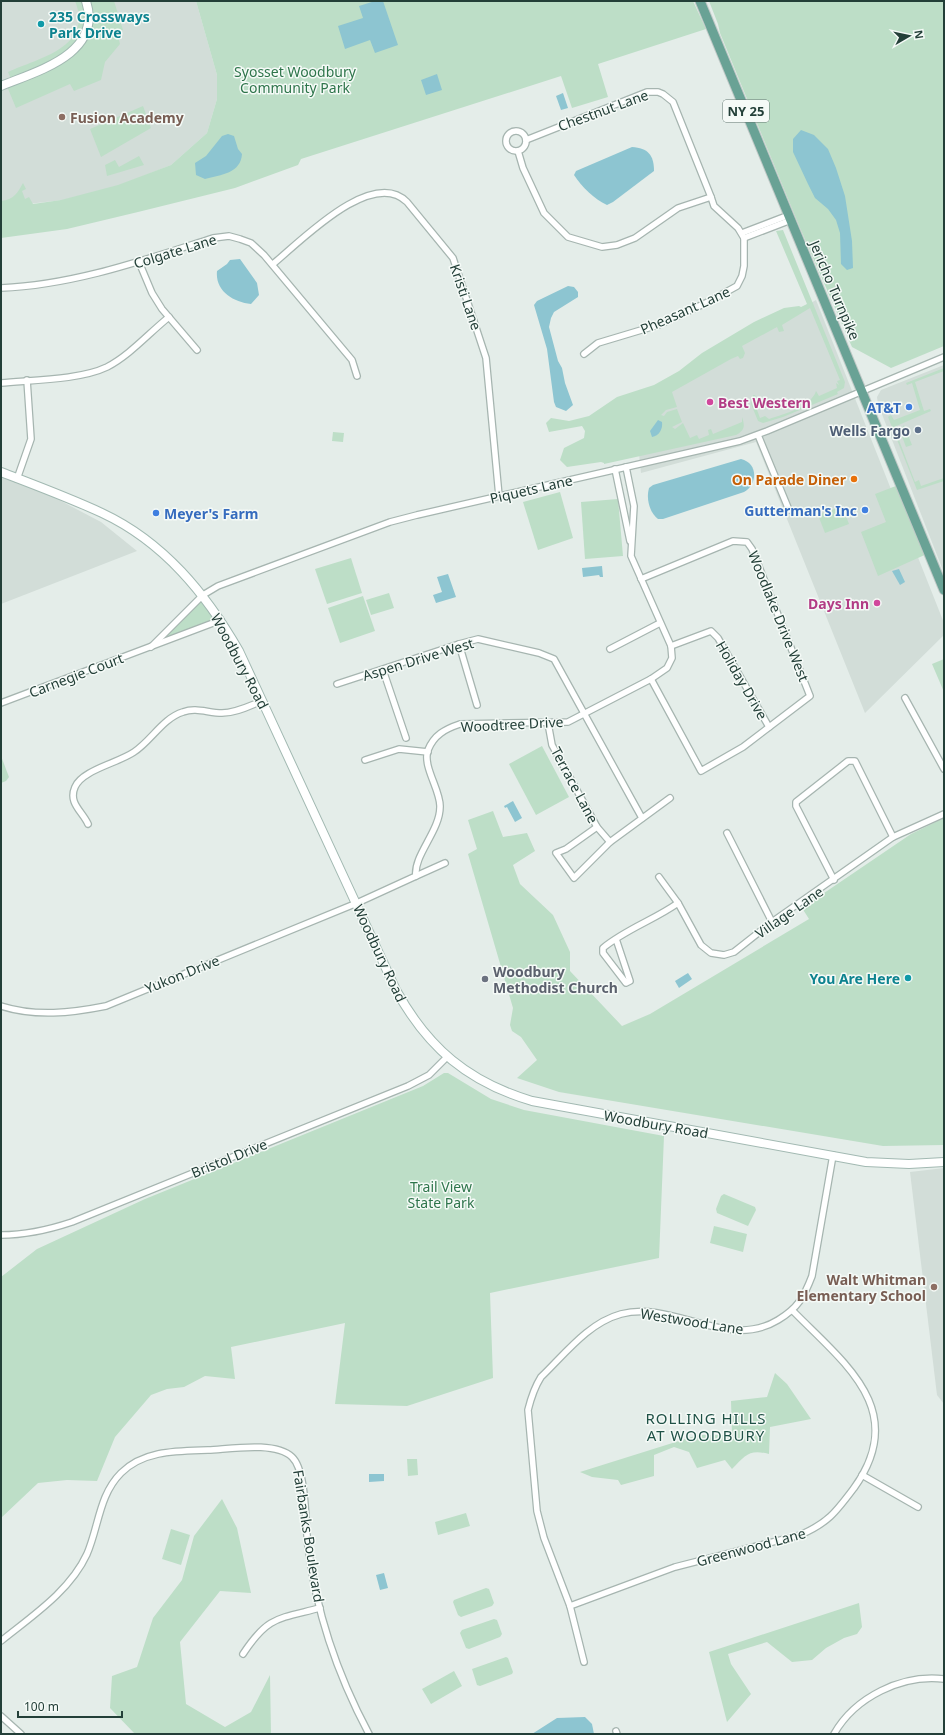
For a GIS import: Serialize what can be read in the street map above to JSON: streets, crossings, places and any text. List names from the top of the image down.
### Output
{
  "streets": {
    "main road": ["NY 25", "Jericho Turnpike", "Woodbury Road"],
    "street": [
      "Chestnut Lane",
      "Colgate Lane",
      "Kristi Lane",
      "Pheasant Lane",
      "Piquets Lane",
      "Woodlake Drive West",
      "Aspen Drive West",
      "Carnegie Court",
      "Holiday Drive",
      "Woodtree Drive",
      "Terrace Lane",
      "Village Lane",
      "Yukon Drive",
      "Bristol Drive",
      "Westwood Lane",
      "Fairbanks Boulevard",
      "Greenwood Lane"
    ]
  },
  "crossings": [
    ["Chestnut Lane", "Pheasant Lane"],
    ["Colgate Lane", "Kristi Lane"],
    ["Jericho Turnpike", "Piquets Lane"],
    ["Kristi Lane", "Piquets Lane"],
    ["Piquets Lane", "Woodbury Road"],
    ["Piquets Lane", "Carnegie Court"],
    ["Woodlake Drive West", "Holiday Drive"],
    ["Woodlake Drive West", "Woodtree Drive"],
    ["Aspen Drive West", "Woodtree Drive"],
    ["Woodbury Road", "Carnegie Court"],
    ["Woodbury Road", "Yukon Drive"],
    ["Woodbury Road", "Bristol Drive"],
    ["Woodbury Road", "Westwood Lane"],
    ["Holiday Drive", "Woodtree Drive"],
    ["Woodtree Drive", "Terrace Lane"],
    ["Westwood Lane", "Greenwood Lane"]
  ],
  "districts": ["ROLLING HILLS AT WOODBURY"],
  "parks": ["Syosset Woodbury Community Park", "Trail View State Park"],
  "places": [
    "235 Crossways Park Drive",
    "Fusion Academy",
    "Best Western",
    "AT&T",
    "Wells Fargo",
    "On Parade Diner",
    "Gutterman's Inc",
    "Meyer's Farm",
    "Days Inn",
    "You Are Here",
    "Woodbury Methodist Church",
    "Walt Whitman Elementary School"
  ],
  "scale_bar": "100 m",
  "north": "right"
}
